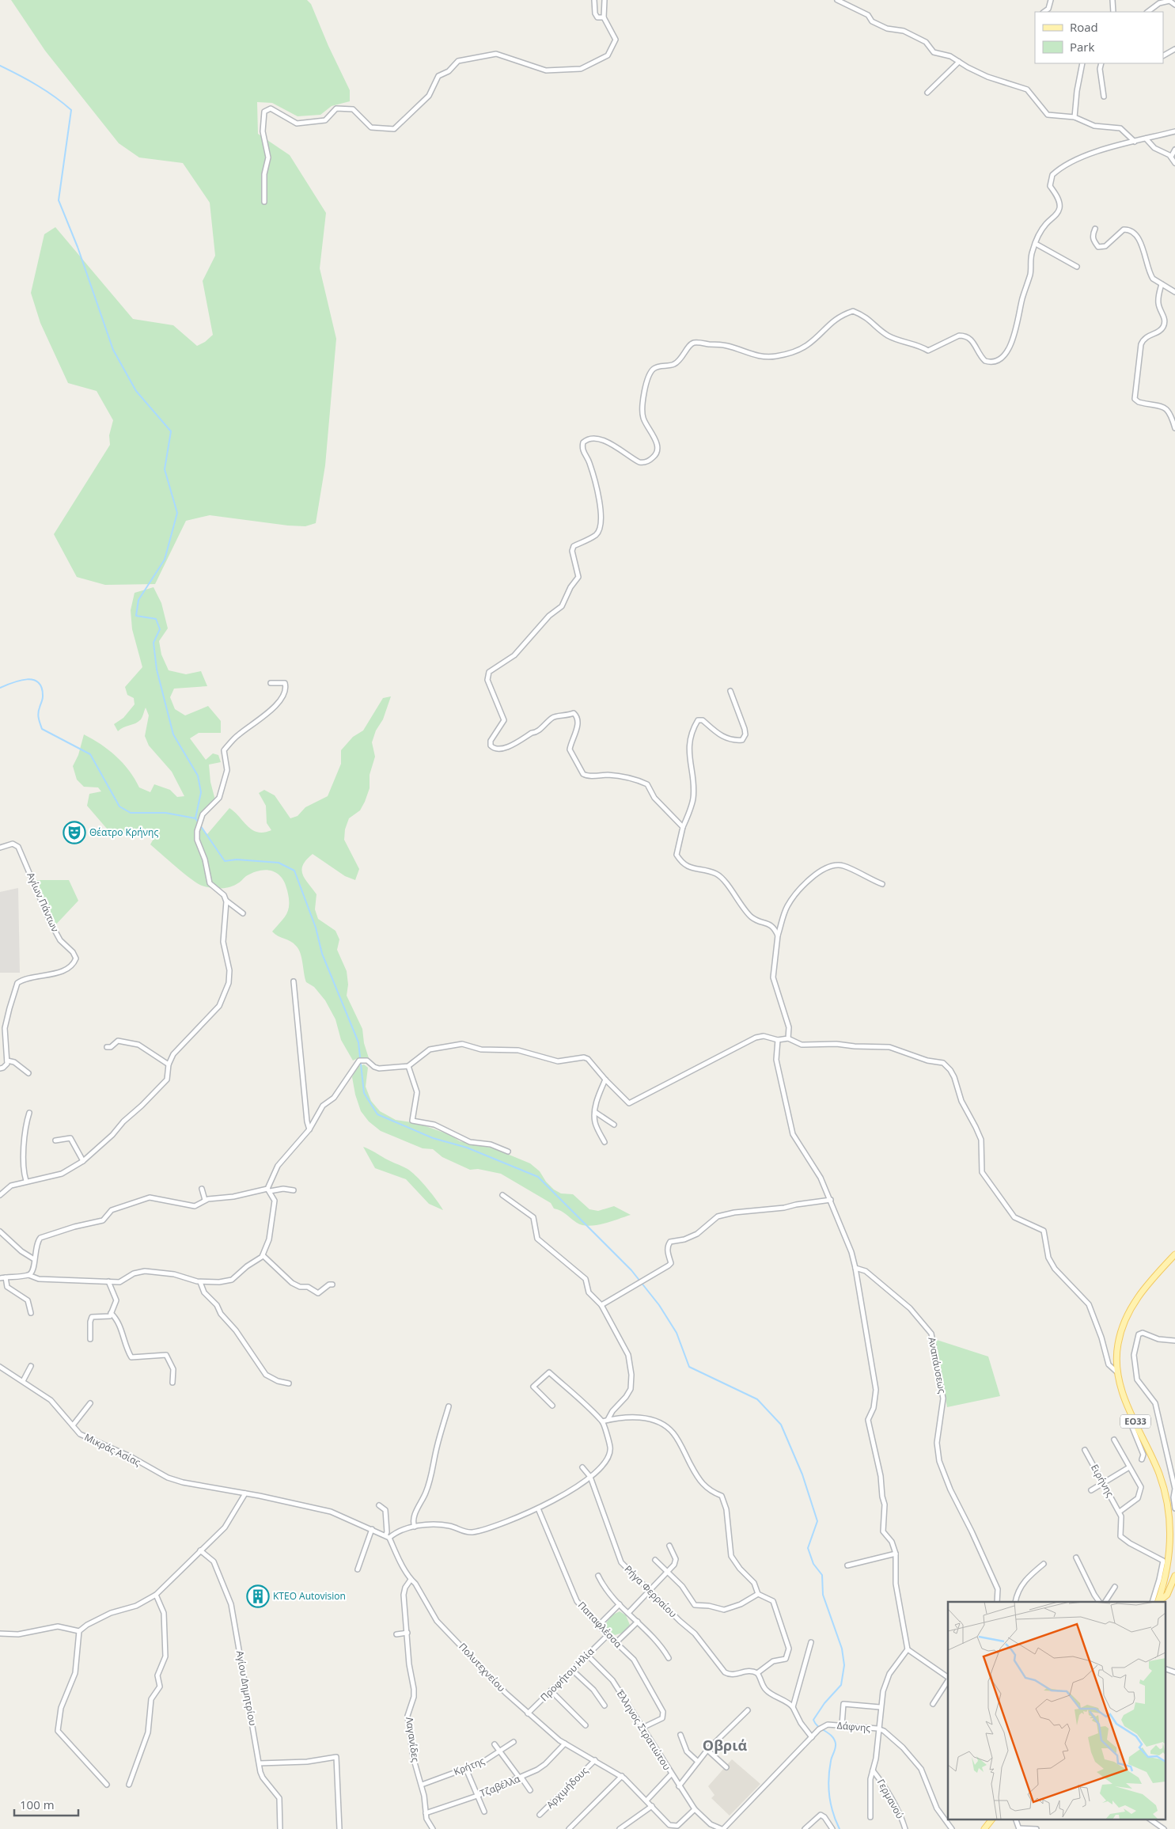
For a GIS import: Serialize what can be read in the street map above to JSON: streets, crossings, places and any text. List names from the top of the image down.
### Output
{
  "streets": {
    "main road": ["ΕΟ33"],
    "street": [
      "Αγίων Πάντων",
      "Αναπάυσεως",
      "Μικράς Ασίας",
      "Ειρήνης",
      "Ρήγα Φερραίου",
      "Παπαφλέσσα",
      "Πολυτεχνείου",
      "Προφήτου Ηλία",
      "Αγίου Δημητρίου",
      "Δάφνης",
      "Έλληνος Στρατιώτου",
      "Λαγανίδες",
      "Κρήτης",
      "Τζαβέλλα",
      "Αρχιμήδους",
      "Γερμανού"
    ]
  },
  "crossings": [
    ["Παπαφλέσσα", "Προφήτου Ηλία"],
    ["Παπαφλέσσα", "Έλληνος Στρατιώτου"],
    ["Πολυτεχνείου", "Προφήτου Ηλία"],
    ["Πολυτεχνείου", "Έλληνος Στρατιώτου"],
    ["Πολυτεχνείου", "Λαγανίδες"],
    ["Πολυτεχνείου", "Τζαβέλλα"],
    ["Πολυτεχνείου", "Αρχιμήδους"],
    ["Προφήτου Ηλία", "Έλληνος Στρατιώτου"],
    ["Λαγανίδες", "Κρήτης"],
    ["Λαγανίδες", "Τζαβέλλα"]
  ],
  "districts": ["Οβριά"],
  "places": {
    "theatre": ["Θέατρο Κρήνης"],
    "building": ["KTEO Autovision"]
  },
  "legend": ["Road", "Park"],
  "scale_bar": "100 m"
}
